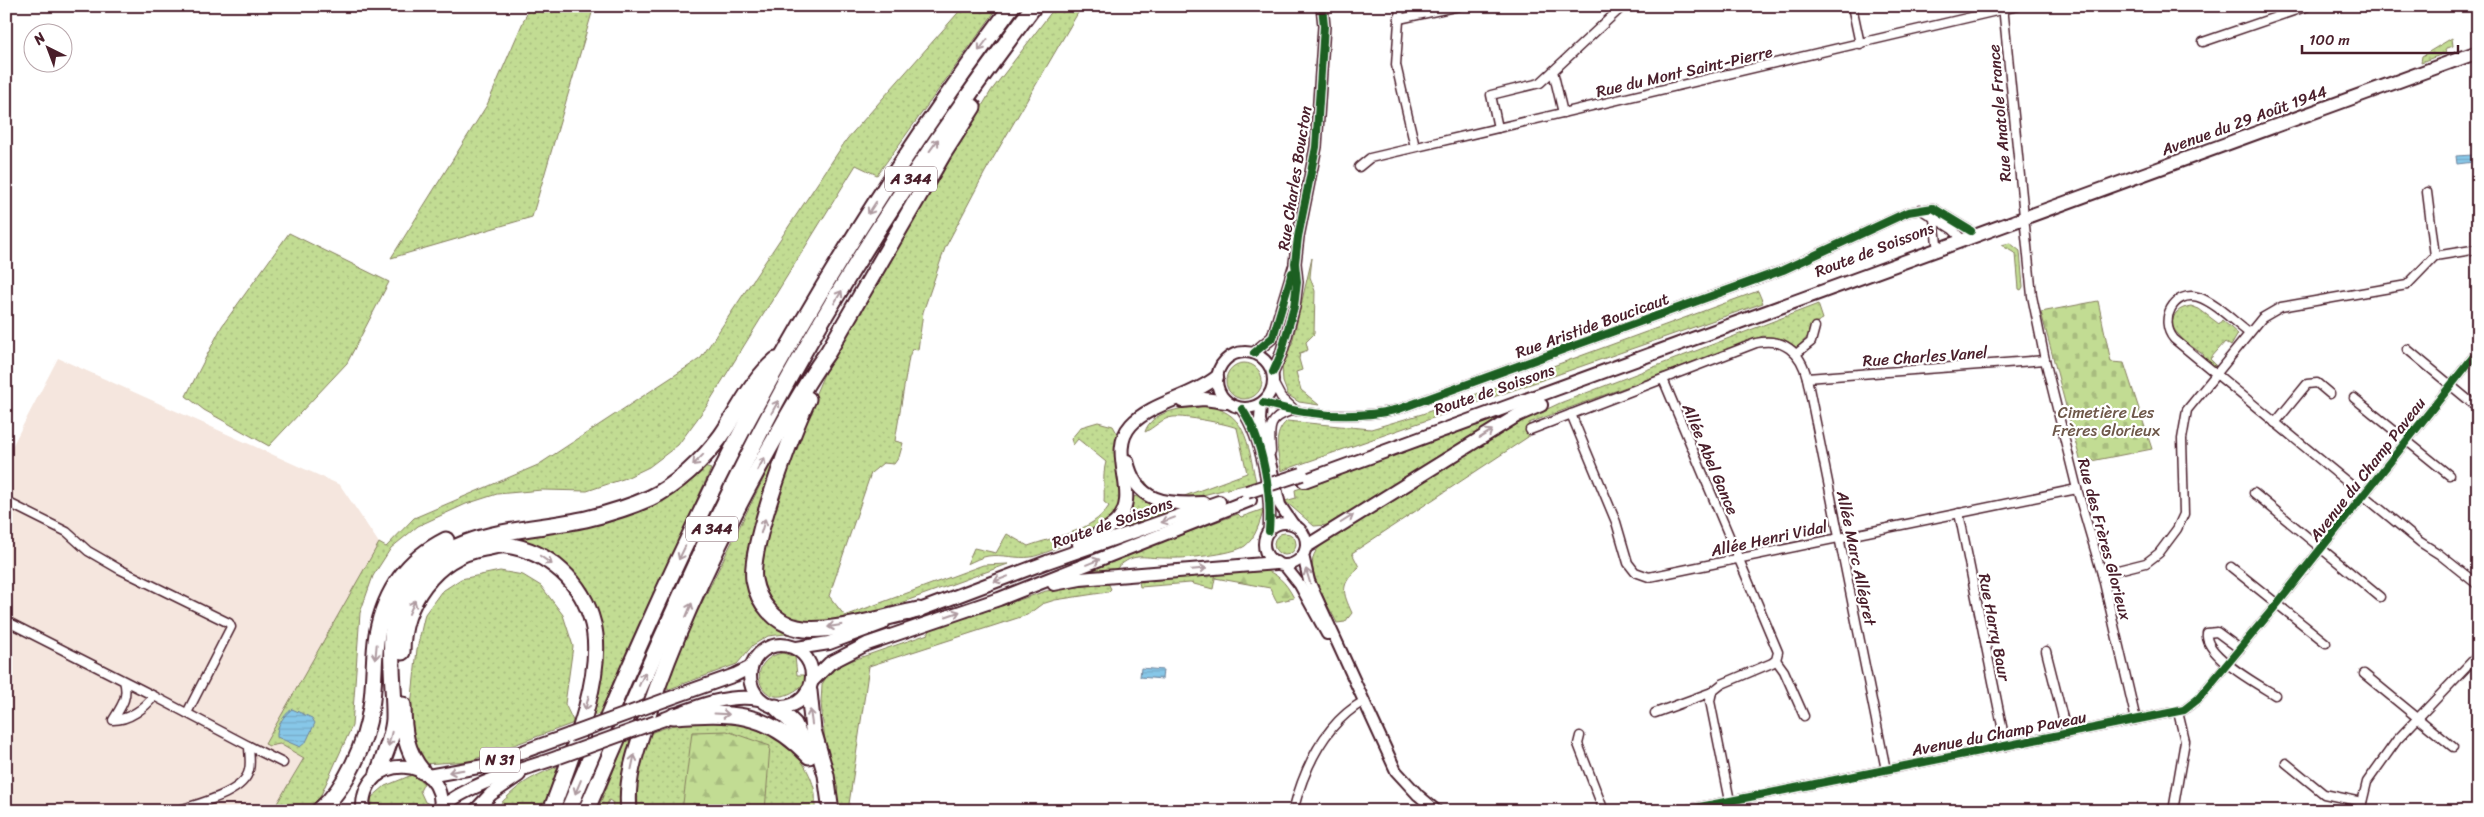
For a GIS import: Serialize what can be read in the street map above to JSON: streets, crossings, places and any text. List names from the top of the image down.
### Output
{
  "streets": {
    "highway": ["A 344"],
    "main road": ["Avenue du 29 Août 1944", "Route de Soissons", "N 31"],
    "street": [
      "Rue du Mont Saint-Pierre",
      "Rue Anatole France",
      "Rue Charles Boucton",
      "Rue Aristide Boucicaut",
      "Rue Charles Vanel",
      "Allée Abel Gance",
      "Avenue du Champ Paveau",
      "Allée Henri Vidal",
      "Rue des Frères Glorieux",
      "Allée Marc Allégret",
      "Rue Harry Baur"
    ]
  },
  "crossings": [
    ["Rue du Mont Saint-Pierre", "Rue Anatole France"],
    ["Rue Anatole France", "Avenue du 29 Août 1944"],
    ["Rue Anatole France", "Route de Soissons"],
    ["Rue Anatole France", "Rue des Frères Glorieux"],
    ["Avenue du 29 Août 1944", "Route de Soissons"],
    ["Avenue du 29 Août 1944", "Rue des Frères Glorieux"],
    ["Rue Charles Boucton", "Rue Aristide Boucicaut"],
    ["Route de Soissons", "Rue des Frères Glorieux"],
    ["Route de Soissons", "N 31"],
    ["Rue Charles Vanel", "Rue des Frères Glorieux"],
    ["Rue Charles Vanel", "Allée Marc Allégret"],
    ["Allée Abel Gance", "Allée Henri Vidal"],
    ["Avenue du Champ Paveau", "Rue des Frères Glorieux"],
    ["Avenue du Champ Paveau", "Allée Marc Allégret"],
    ["Avenue du Champ Paveau", "Rue Harry Baur"],
    ["Allée Henri Vidal", "Rue des Frères Glorieux"],
    ["Allée Henri Vidal", "Allée Marc Allégret"],
    ["Allée Henri Vidal", "Rue Harry Baur"]
  ],
  "parks": ["Cimetière Les Frères Glorieux"],
  "scale_bar": "100 m",
  "north": "top left"
}
